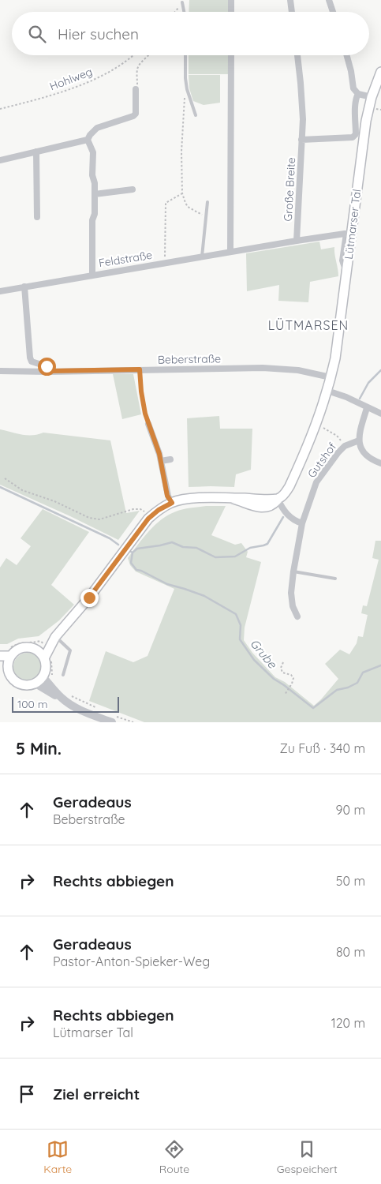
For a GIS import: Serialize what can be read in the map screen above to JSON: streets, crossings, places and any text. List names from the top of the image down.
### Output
{
  "streets": {
    "main road": ["Lütmarser Tal"],
    "street": [
      "Große Breite",
      "Feldstraße",
      "Beberstraße",
      "Gutshof"
    ],
    "path": ["Hohlweg"]
  },
  "crossings": [
    ["Große Breite", "Feldstraße"],
    ["Lütmarser Tal", "Feldstraße"],
    ["Lütmarser Tal", "Beberstraße"]
  ],
  "districts": ["LÜTMARSEN"],
  "water": ["Grube"],
  "scale_bar": "100 m",
  "page": {
    "search": "Hier suchen",
    "scale": "100 m",
    "heading": ["5 Min.", "Zu Fuß · 340 m"],
    "list": [
      ["Geradeaus", "Beberstraße", "90 m"],
      ["Rechts abbiegen", "50 m"],
      ["Geradeaus", "Pastor-Anton-Spieker-Weg", "80 m"],
      ["Rechts abbiegen", "Lütmarser Tal", "120 m"],
      "Ziel erreicht"
    ],
    "nav": ["Karte", "Route", "Gespeichert"]
  }
}
